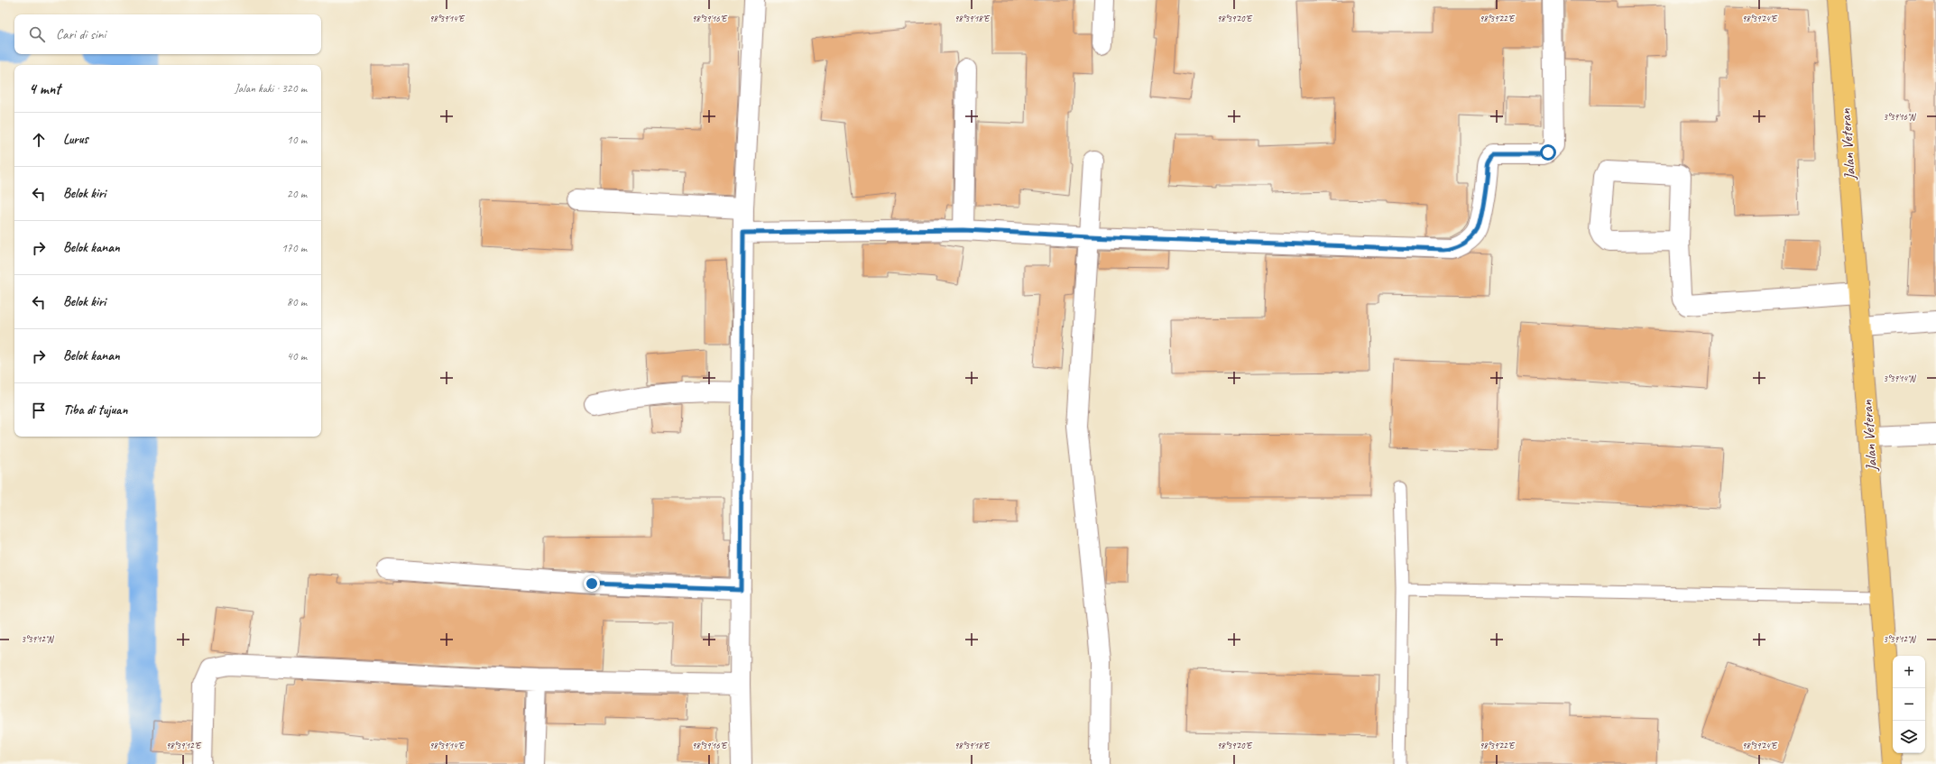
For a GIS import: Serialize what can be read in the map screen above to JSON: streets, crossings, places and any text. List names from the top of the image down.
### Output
{
  "streets": {
    "main road": ["Jalan Veteran"]
  },
  "page": {
    "search": "Cari di sini",
    "heading": ["4 mnt", "Jalan kaki · 320 m"],
    "list": [
      ["Lurus", "10 m"],
      ["Belok kiri", "20 m"],
      ["Belok kanan", "170 m"],
      ["Belok kiri", "80 m"],
      ["Belok kanan", "40 m"],
      "Tiba di tujuan"
    ],
    "map_buttons": ["+", "−"]
  },
  "coordinates": [
    "98°39'14\"E",
    "98°39'16\"E",
    "98°39'18\"E",
    "98°39'20\"E",
    "98°39'22\"E",
    "98°39'24\"E",
    "3°39'16\"N",
    "3°39'14\"N",
    "3°39'12\"N",
    "98°39'12\"E"
  ]
}
